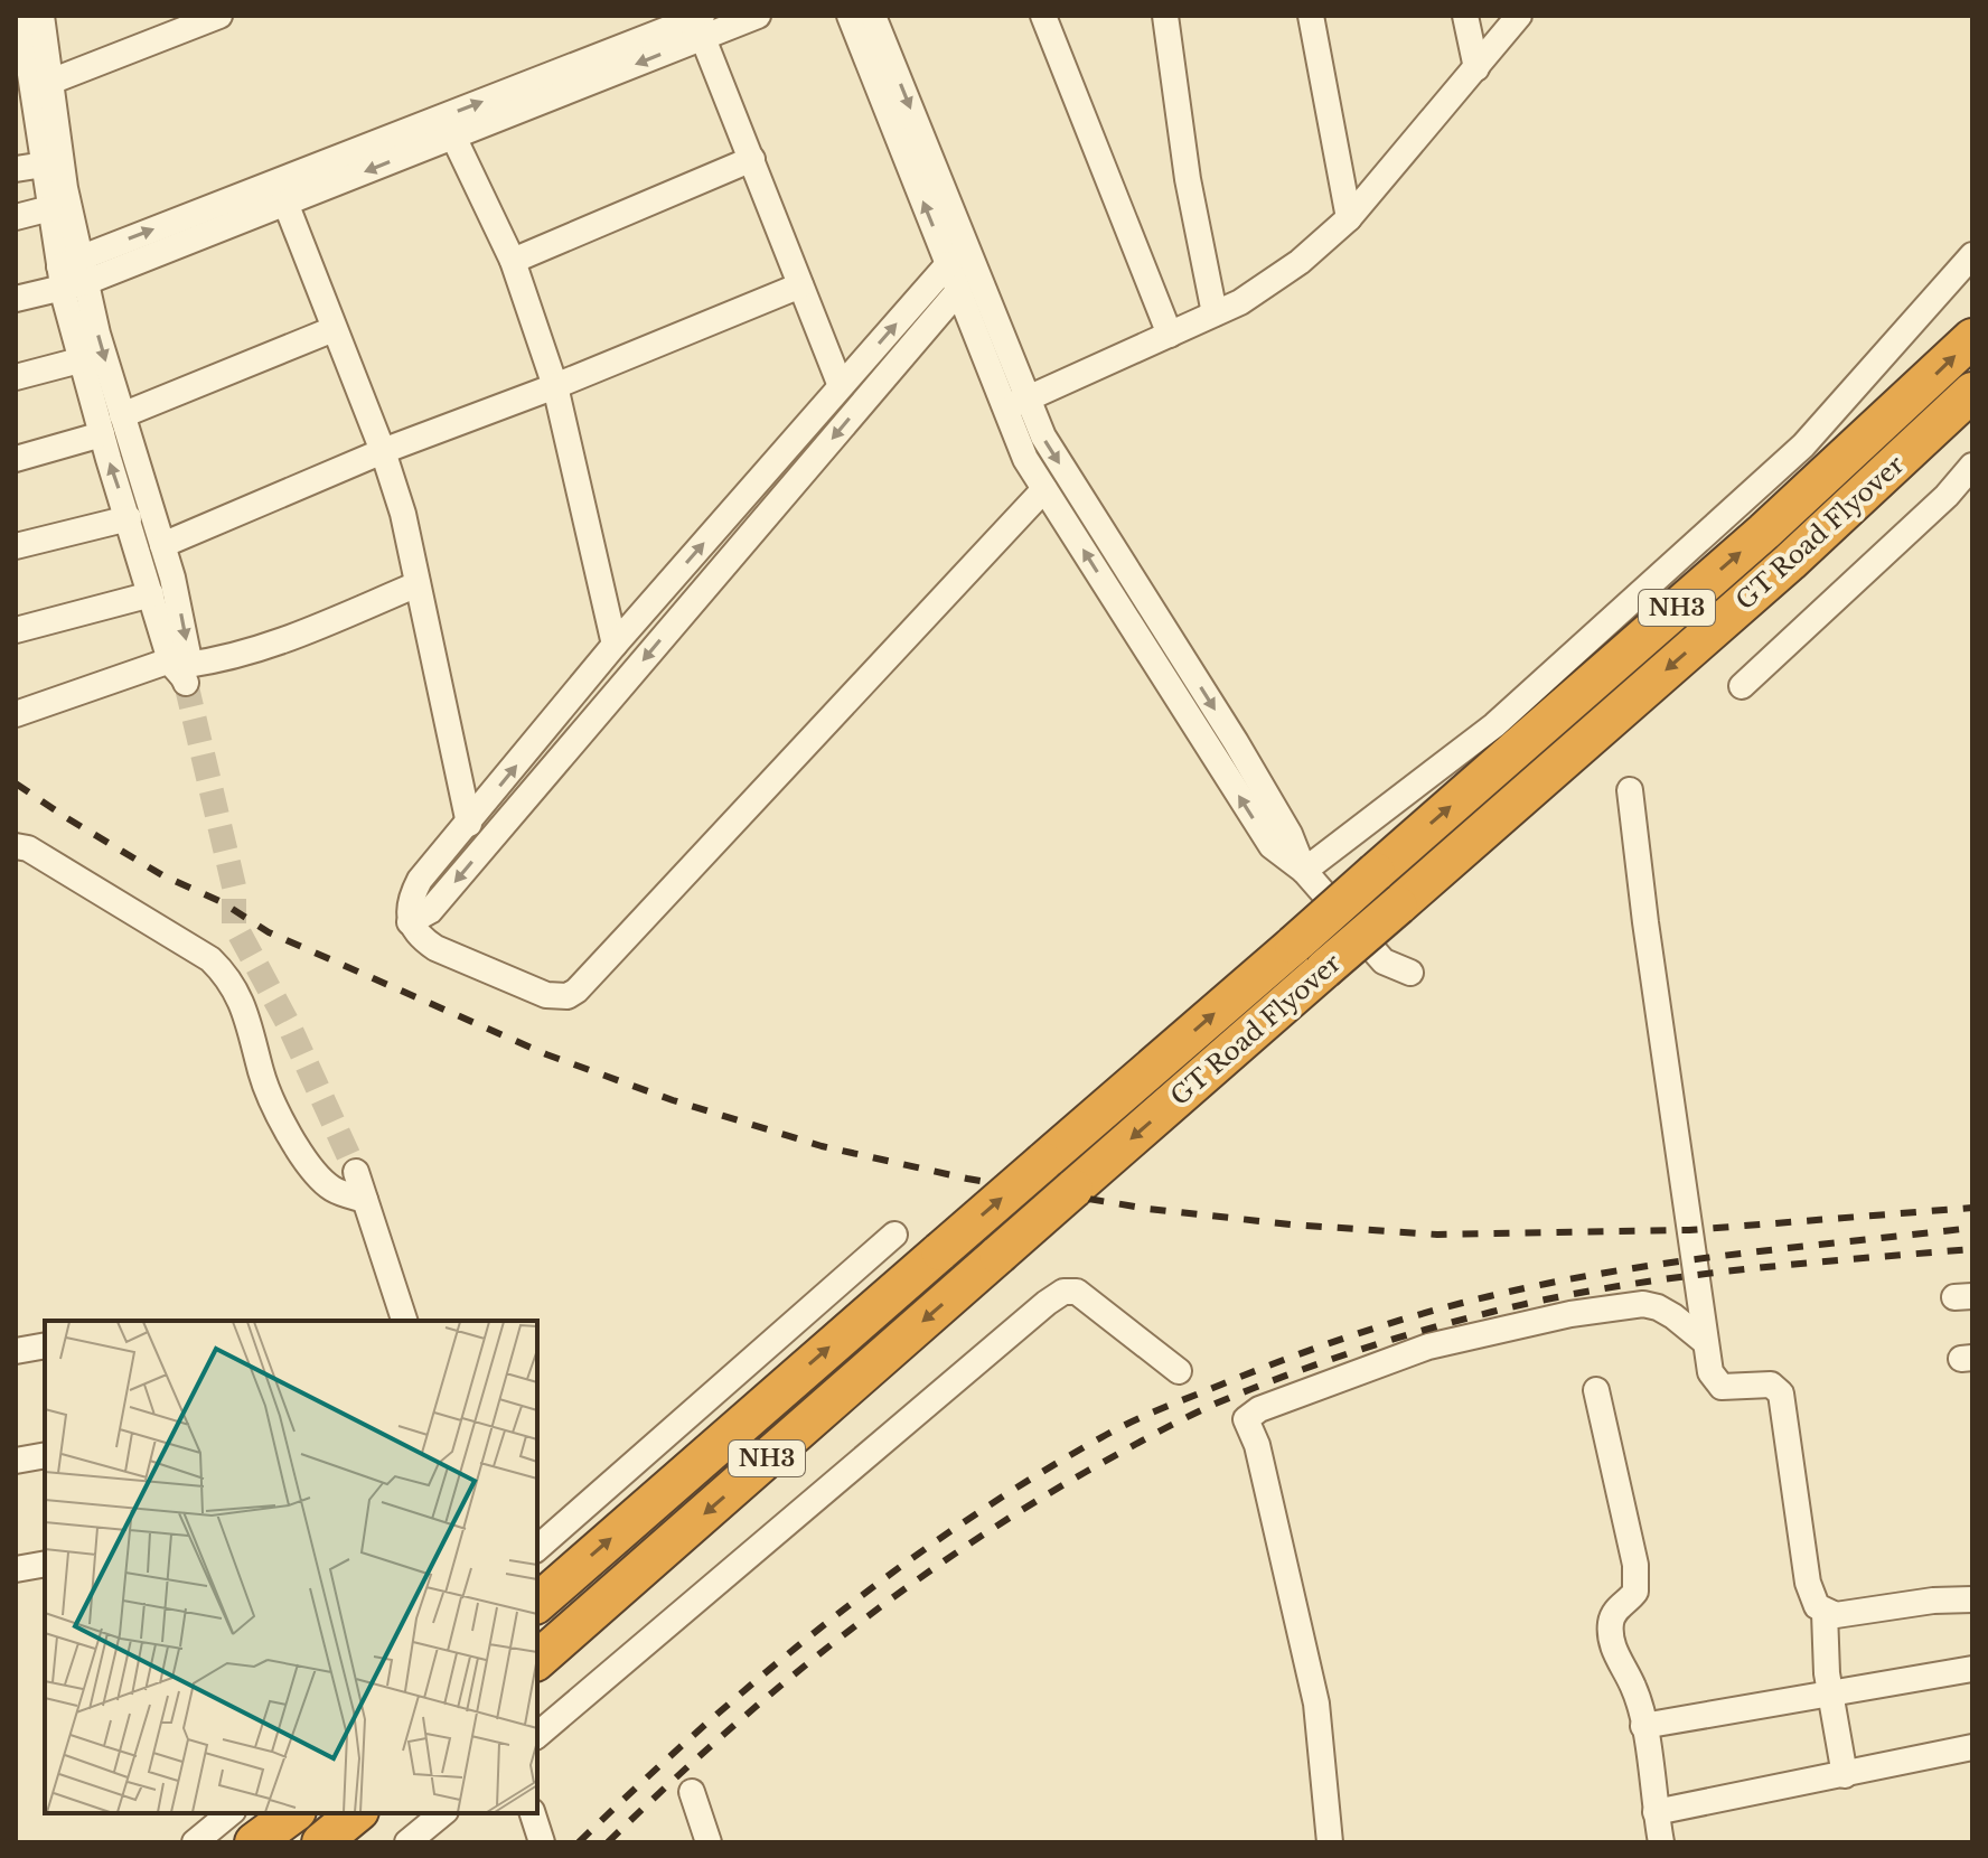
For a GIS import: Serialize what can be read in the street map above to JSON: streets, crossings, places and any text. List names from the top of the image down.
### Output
{
  "streets": {
    "highway": ["GT Road Flyover", "NH3"]
  }
}
